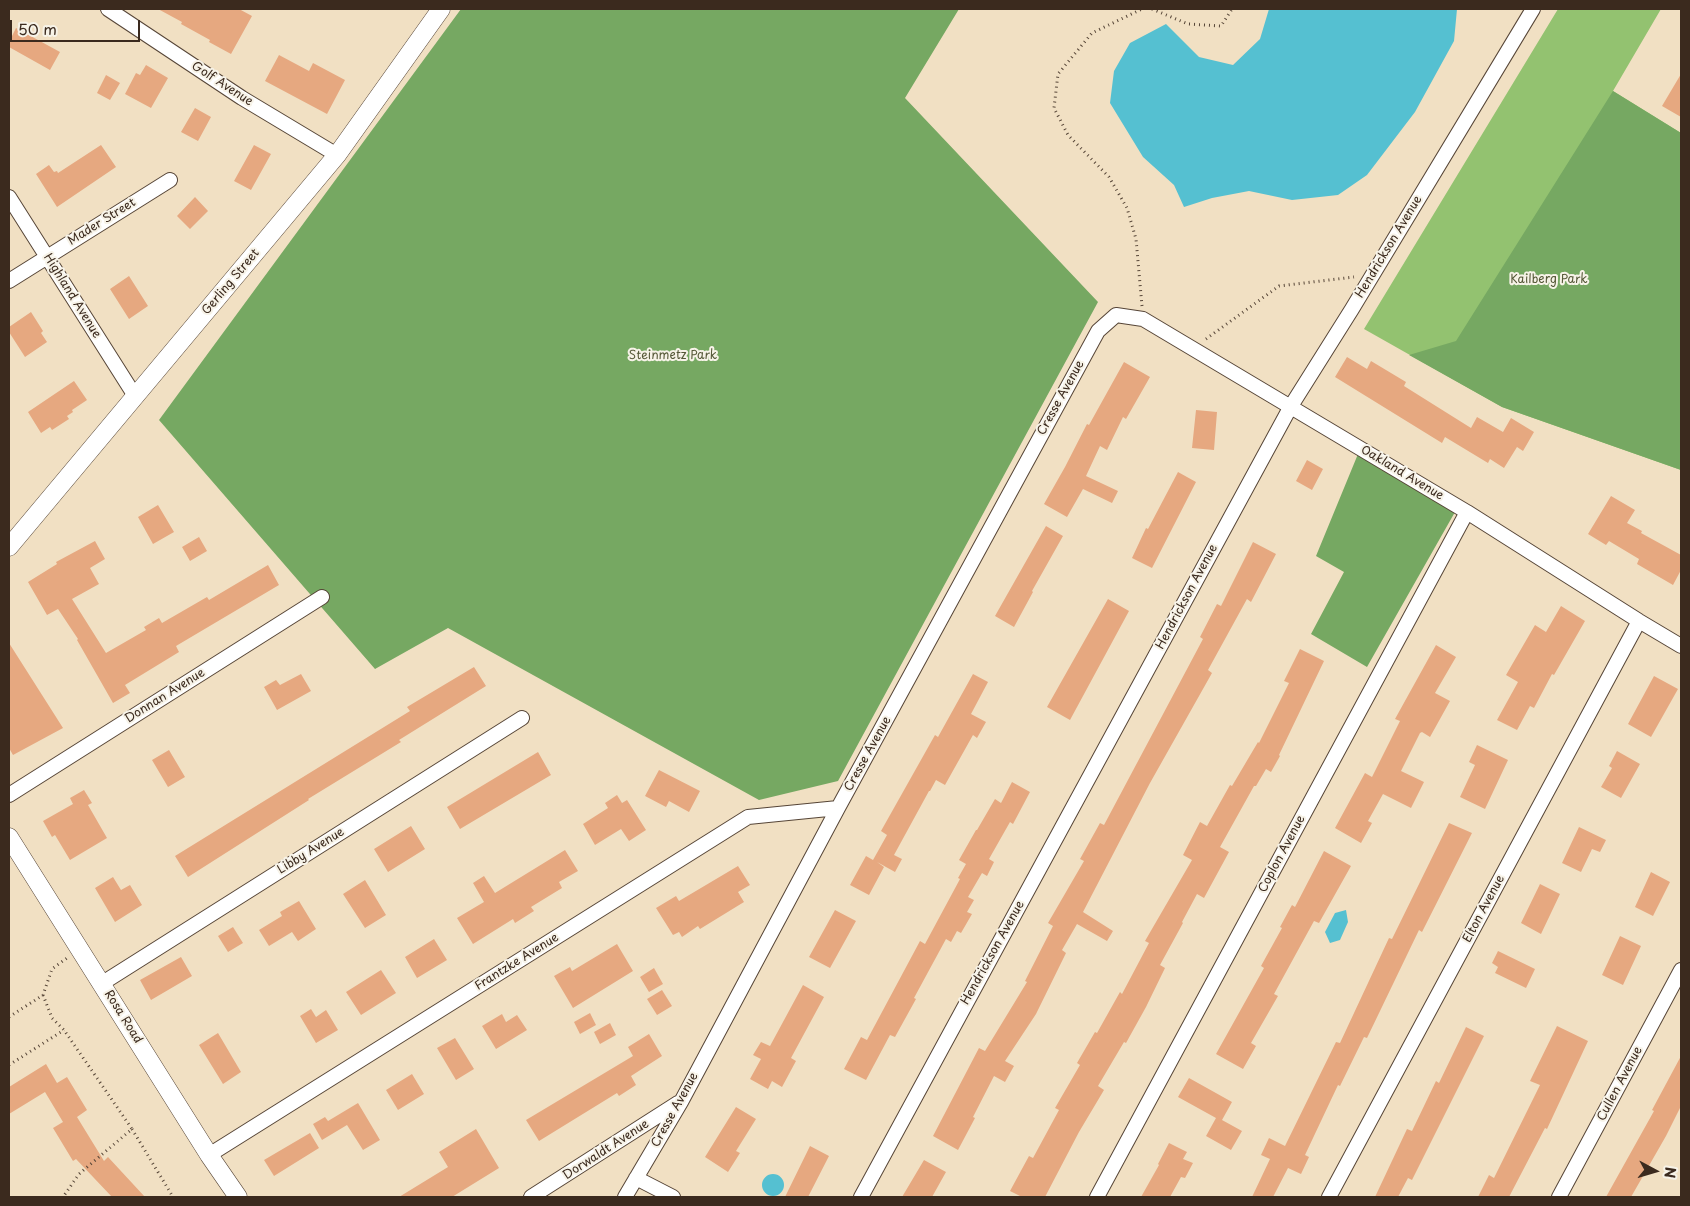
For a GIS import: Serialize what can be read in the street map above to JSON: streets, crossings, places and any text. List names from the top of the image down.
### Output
{
  "streets": {
    "street": [
      "Golf Avenue",
      "Mader Street",
      "Hendrickson Avenue",
      "Gerling Street",
      "Highland Avenue",
      "Cresse Avenue",
      "Oakland Avenue",
      "Donnan Avenue",
      "Libby Avenue",
      "Coplon Avenue",
      "Elton Avenue",
      "Frantzke Avenue",
      "Rosa Road",
      "Cullen Avenue",
      "Dorwaldt Avenue"
    ]
  },
  "crossings": [
    ["Golf Avenue", "Gerling Street"],
    ["Mader Street", "Highland Avenue"],
    ["Hendrickson Avenue", "Oakland Avenue"],
    ["Gerling Street", "Highland Avenue"],
    ["Cresse Avenue", "Oakland Avenue"],
    ["Cresse Avenue", "Frantzke Avenue"],
    ["Cresse Avenue", "Dorwaldt Avenue"],
    ["Oakland Avenue", "Coplon Avenue"],
    ["Oakland Avenue", "Elton Avenue"],
    ["Libby Avenue", "Rosa Road"],
    ["Frantzke Avenue", "Rosa Road"]
  ],
  "parks": ["Kailberg Park", "Steinmetz Park"],
  "scale_bar": "50 m",
  "north": "right"
}
